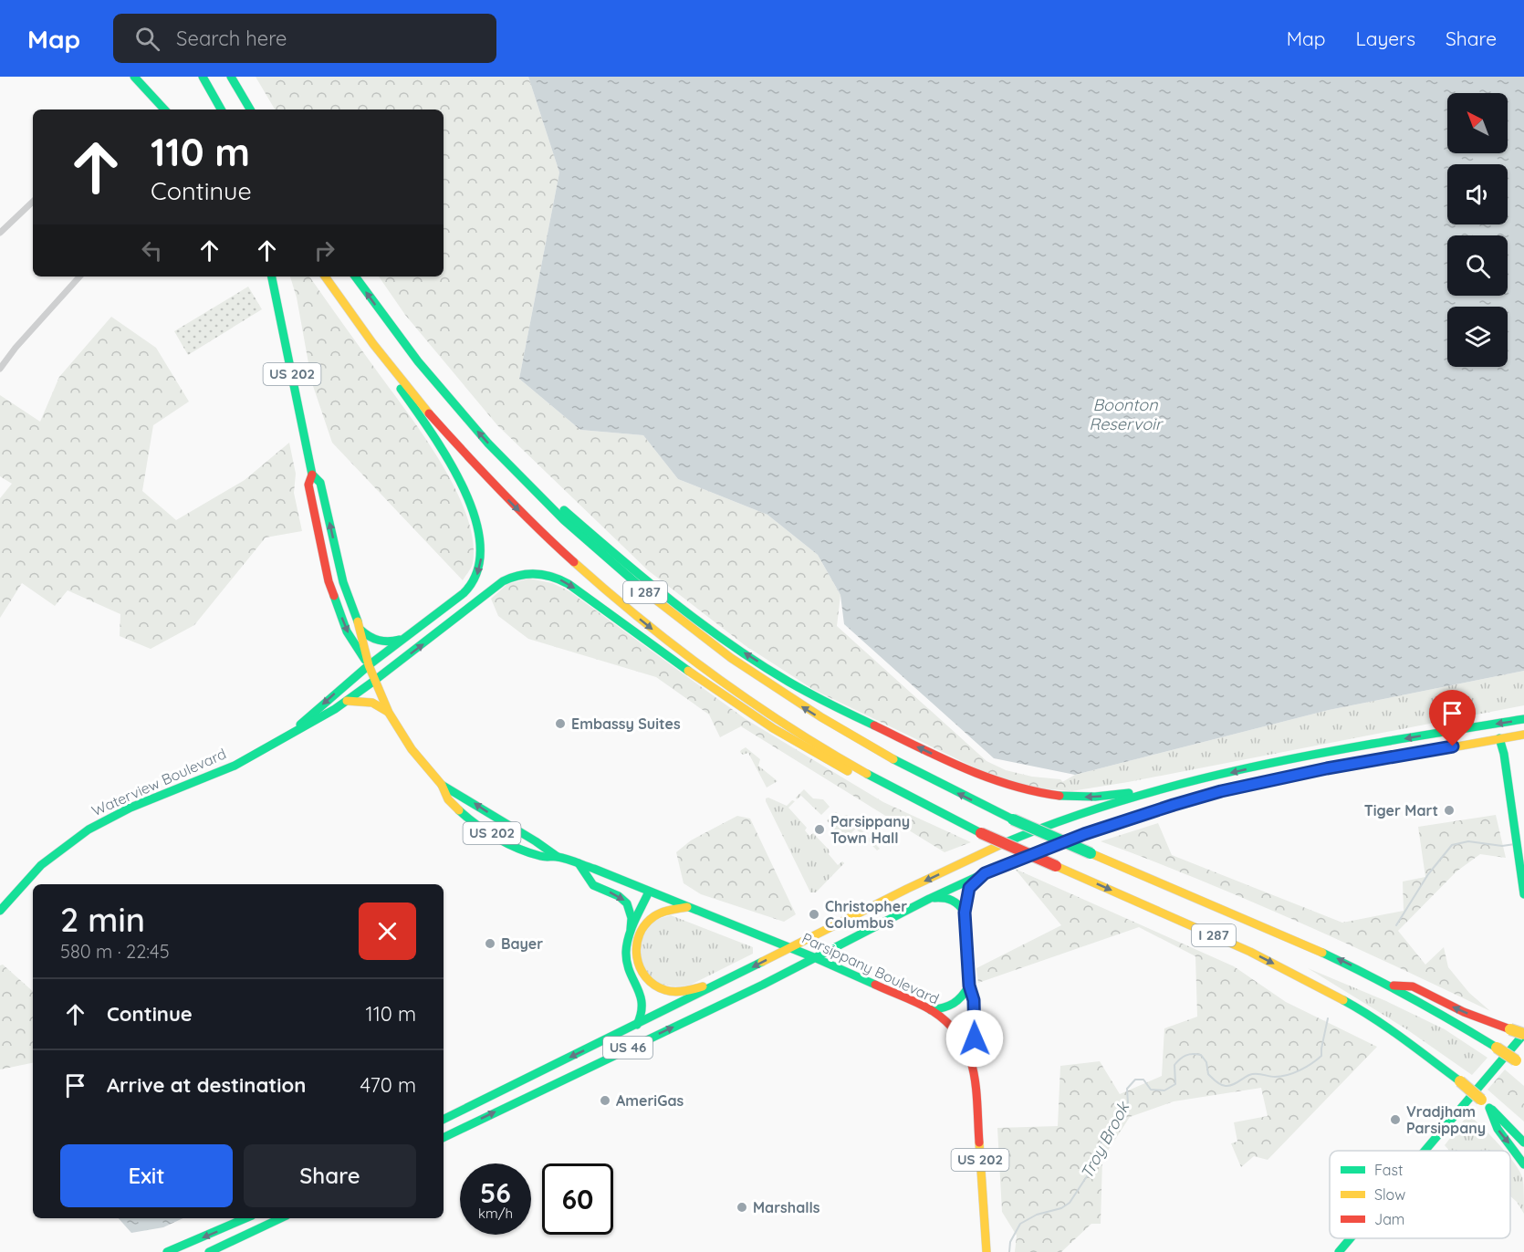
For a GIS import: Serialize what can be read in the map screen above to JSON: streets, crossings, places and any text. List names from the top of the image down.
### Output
{
  "streets": {
    "main road": [
      "US 202",
      "I 287",
      "Waterview Boulevard",
      "Parsippany Boulevard",
      "US 46"
    ]
  },
  "crossings": [
    ["I 287", "Waterview Boulevard"],
    ["Waterview Boulevard", "Parsippany Boulevard"],
    ["Parsippany Boulevard", "US 46"]
  ],
  "water": ["Boonton Reservoir", "Troy Brook"],
  "places": [
    "Embassy Suites",
    "Tiger Mart",
    "Parsippany Town Hall",
    "Christopher Columbus",
    "Bayer",
    "AmeriGas",
    "Vradjham Parsippany",
    "Marshalls"
  ],
  "legend": ["Fast", "Slow", "Jam"],
  "north": "top left",
  "page": {
    "header": "Map",
    "search": "Search here",
    "nav": ["Map", "Layers", "Share"],
    "turn": ["110 m", "Continue"],
    "heading": ["2 min", "580 m · 22:45"],
    "list": [
      {
        "name": "Continue",
        "value": "110 m"
      },
      {
        "name": "Arrive at destination",
        "value": "470 m"
      }
    ],
    "buttons": ["Exit", "Share"],
    "speed": "56 km/h",
    "limit": "60"
  }
}
